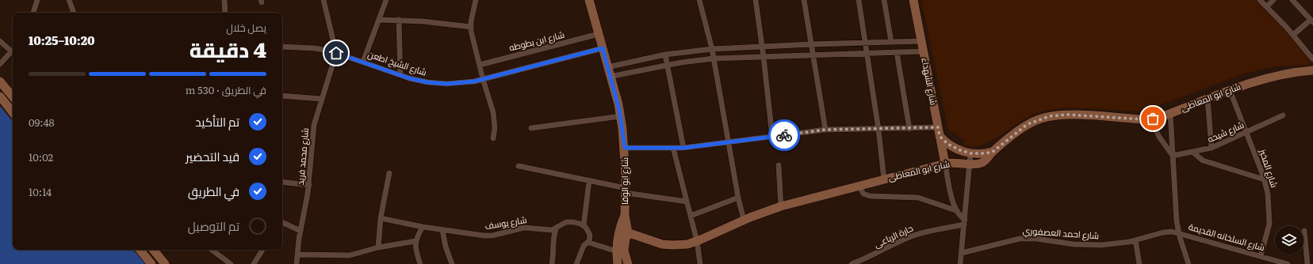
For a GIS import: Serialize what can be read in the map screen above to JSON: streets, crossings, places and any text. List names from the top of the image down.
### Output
{
  "streets": {
    "street": [
      "شارع ابن بطوطه",
      "شارع الشيخ اطعن",
      "شارع الشهداء",
      "شارع ابو المعاطى",
      "شارع شيحه",
      "شارع محمد فريد",
      "شارع المخبز",
      "شارع ابو الوفا",
      "شارع يوسف",
      "شارع احمد العصفوري",
      "حارة الرباعى",
      "شارع السلخانه القديمة"
    ]
  },
  "crossings": [
    ["شارع ابن بطوطه", "شارع ابو الوفا"],
    ["شارع الشيخ اطعن", "شارع محمد فريد"],
    ["شارع الشيخ اطعن", "شارع ابو الوفا"],
    ["شارع الشهداء", "شارع ابو المعاطى"],
    ["شارع ابو المعاطى", "شارع المخبز"],
    ["شارع ابو المعاطى", "شارع ابو الوفا"],
    ["شارع شيحه", "شارع المخبز"],
    ["شارع المخبز", "شارع السلخانه القديمة"],
    ["شارع احمد العصفوري", "شارع السلخانه القديمة"]
  ],
  "page": {
    "heading": ["4 دقيقة", "يصل خلال", "10:20–10:25"],
    "bar": "في الطريق · 530 m",
    "list": [
      ["تم التأكيد", "09:48"],
      ["قيد التحضير", "10:02"],
      ["في الطريق", "10:14"],
      "تم التوصيل"
    ]
  }
}
